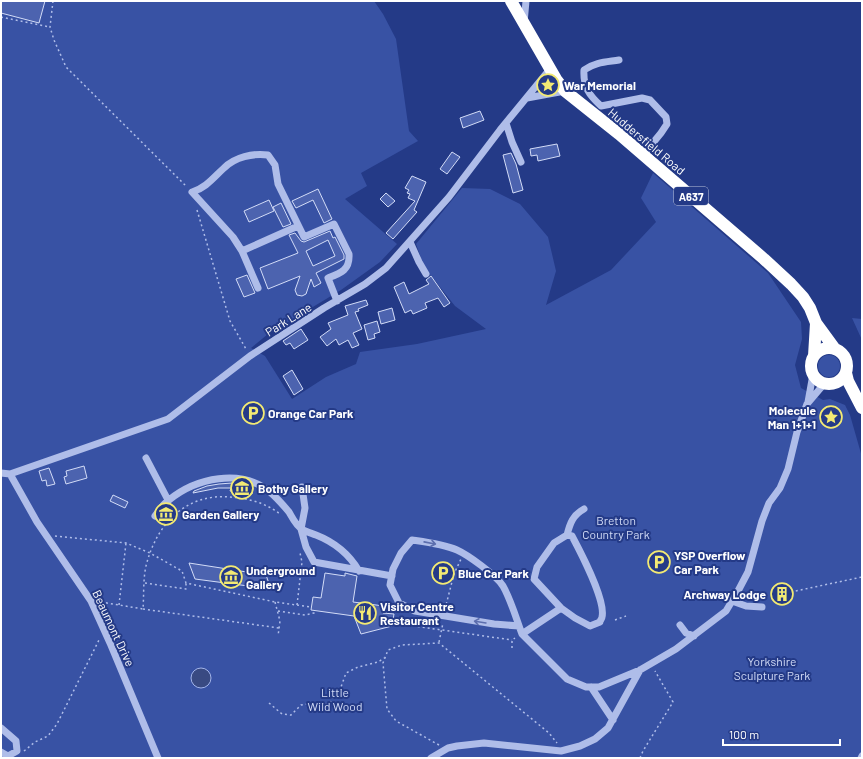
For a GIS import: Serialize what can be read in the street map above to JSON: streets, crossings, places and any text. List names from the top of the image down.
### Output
{
  "streets": {
    "highway": ["Huddersfield Road", "A637"],
    "street": ["Park Lane", "Beaumont Drive"]
  },
  "crossings": [
    ["Huddersfield Road", "Park Lane"],
    ["Park Lane", "Beaumont Drive"]
  ],
  "parks": ["Bretton Country Park", "Yorkshire Sculpture Park", "Little Wild Wood"],
  "places": {
    "place": ["War Memorial", "Molecule Man 1+1+1"],
    "parking": ["Orange Car Park", "YSP Overflow Car Park", "Blue Car Park"],
    "museum": ["Bothy Gallery", "Garden Gallery", "Underground Gallery"],
    "building": ["Archway Lodge"],
    "restaurant": ["Visitor Centre Restaurant"]
  },
  "scale_bar": "100 m"
}
